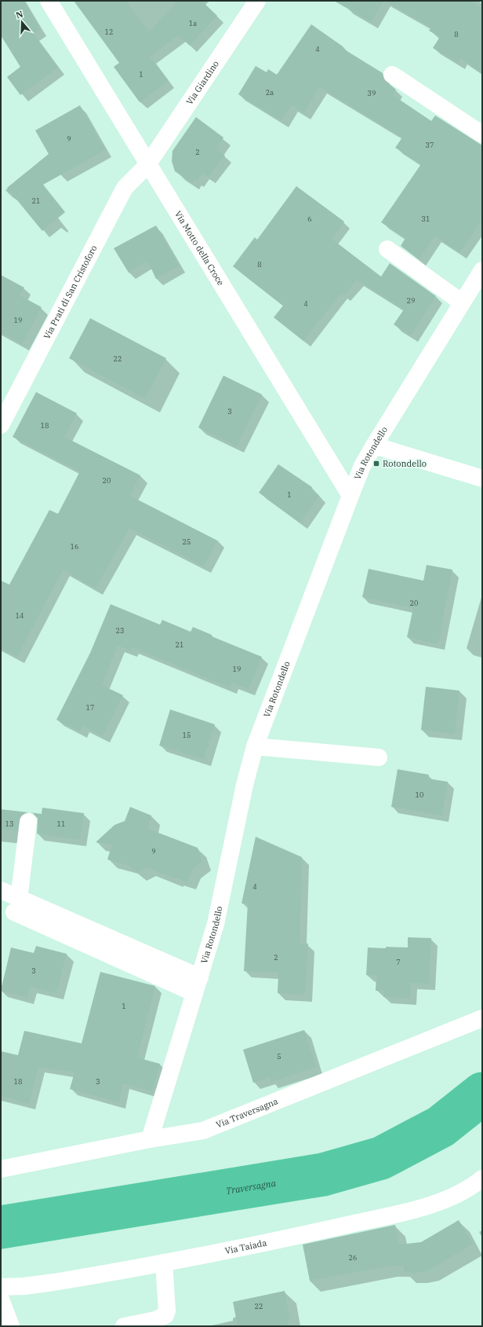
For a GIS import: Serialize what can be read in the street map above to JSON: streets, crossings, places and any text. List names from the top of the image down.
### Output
{
  "streets": {
    "street": [
      "Via Giardino",
      "Via Motto della Croce",
      "Via Prati di San Cristoforo",
      "Via Rotondello",
      "Via Traversagna",
      "Via Taiada"
    ]
  },
  "crossings": [
    ["Via Giardino", "Via Motto della Croce"],
    ["Via Giardino", "Via Prati di San Cristoforo"],
    ["Via Motto della Croce", "Via Prati di San Cristoforo"],
    ["Via Motto della Croce", "Via Rotondello"],
    ["Via Rotondello", "Via Traversagna"]
  ],
  "water": ["Traversagna"],
  "places": {
    "transit": ["Rotondello"]
  },
  "house_numbers": [
    "1a",
    "12",
    "8",
    "4",
    "1",
    "2a",
    "39",
    "9",
    "37",
    "2",
    "21",
    "6",
    "31",
    "8",
    "29",
    "4",
    "19",
    "22",
    "3",
    "18",
    "20",
    "1",
    "25",
    "16",
    "20",
    "14",
    "23",
    "21",
    "19",
    "17",
    "15",
    "10",
    "13",
    "11",
    "9",
    "4",
    "2",
    "7",
    "3",
    "1",
    "5",
    "18",
    "3",
    "26",
    "22"
  ],
  "north": "top"
}
